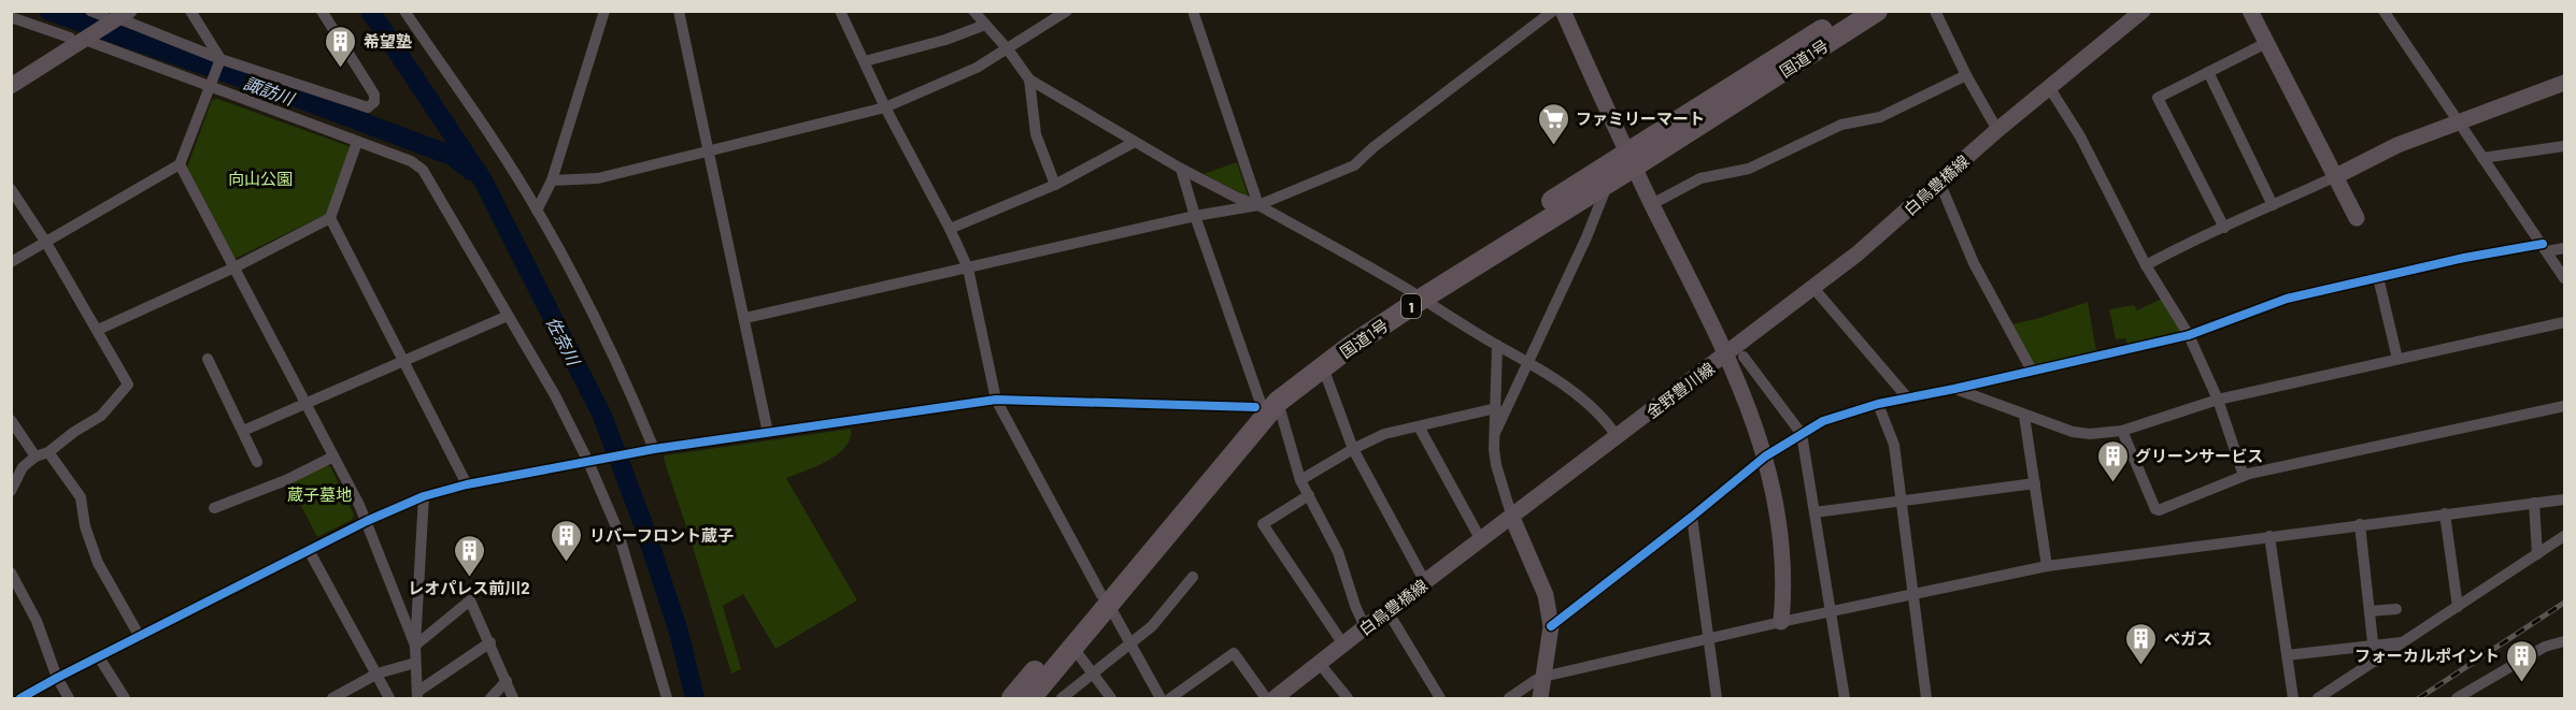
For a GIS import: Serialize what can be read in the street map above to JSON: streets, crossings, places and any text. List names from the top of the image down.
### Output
{
  "streets": {
    "highway": ["国道1号", "1"],
    "main road": ["白鳥豊橋線", "金野豊川線"]
  },
  "crossings": [
    ["国道1号", "金野豊川線"],
    ["白鳥豊橋線", "金野豊川線"]
  ],
  "water": ["諏訪川", "佐奈川"],
  "parks": ["向山公園", "蔵子墓地"],
  "places": {
    "building": [
      "希望塾",
      "グリーンサービス",
      "リバーフロント蔵子",
      "レオパレス前川2",
      "ベガス",
      "フォーカルポイント"
    ],
    "supermarket": ["ファミリーマート"]
  }
}
